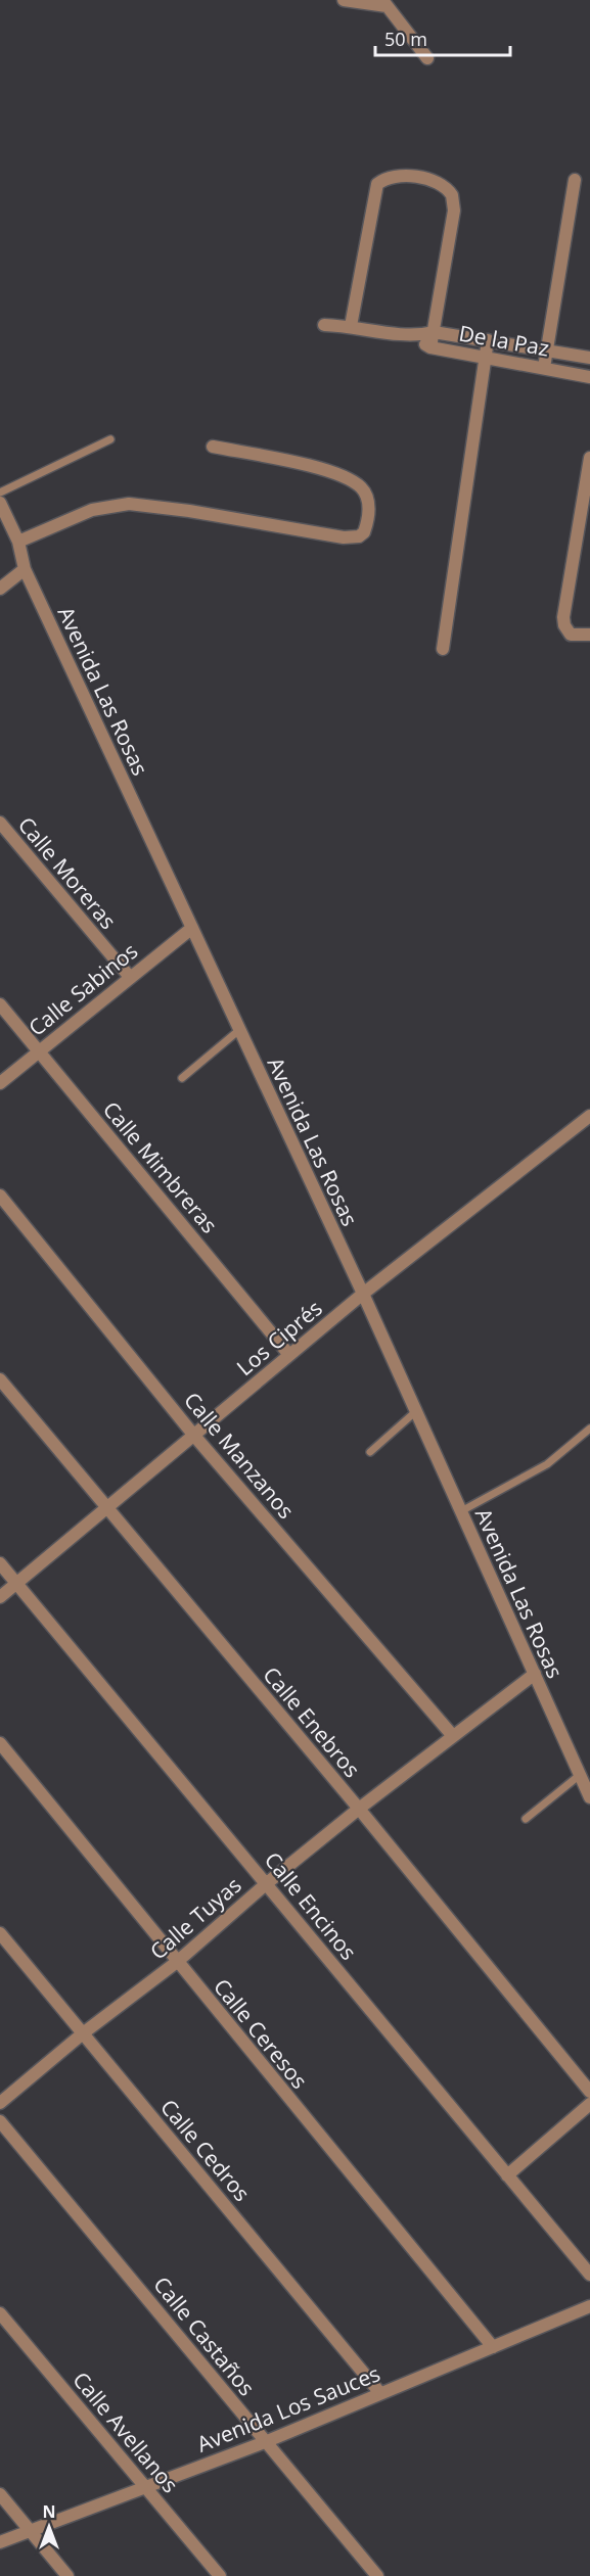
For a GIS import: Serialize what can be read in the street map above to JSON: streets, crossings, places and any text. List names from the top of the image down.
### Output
{
  "streets": {
    "street": [
      "De la Paz",
      "Avenida Las Rosas",
      "Calle Moreras",
      "Calle Sabinos",
      "Calle Mimbreras",
      "Los Ciprés",
      "Calle Manzanos",
      "Calle Enebros",
      "Calle Encinos",
      "Calle Tuyas",
      "Calle Ceresos",
      "Calle Cedros",
      "Calle Castaños",
      "Avenida Los Sauces",
      "Calle Avellanos"
    ]
  },
  "crossings": [
    ["Avenida Las Rosas", "Calle Sabinos"],
    ["Avenida Las Rosas", "Los Ciprés"],
    ["Avenida Las Rosas", "Calle Tuyas"],
    ["Calle Moreras", "Calle Sabinos"],
    ["Calle Sabinos", "Calle Mimbreras"],
    ["Calle Mimbreras", "Los Ciprés"],
    ["Los Ciprés", "Calle Manzanos"],
    ["Los Ciprés", "Calle Enebros"],
    ["Los Ciprés", "Calle Encinos"],
    ["Calle Manzanos", "Calle Tuyas"],
    ["Calle Enebros", "Calle Tuyas"],
    ["Calle Encinos", "Calle Tuyas"],
    ["Calle Tuyas", "Calle Ceresos"],
    ["Calle Tuyas", "Calle Cedros"],
    ["Calle Ceresos", "Avenida Los Sauces"],
    ["Calle Cedros", "Avenida Los Sauces"],
    ["Calle Castaños", "Avenida Los Sauces"],
    ["Avenida Los Sauces", "Calle Avellanos"]
  ],
  "scale_bar": "50 m",
  "north": "top"
}
